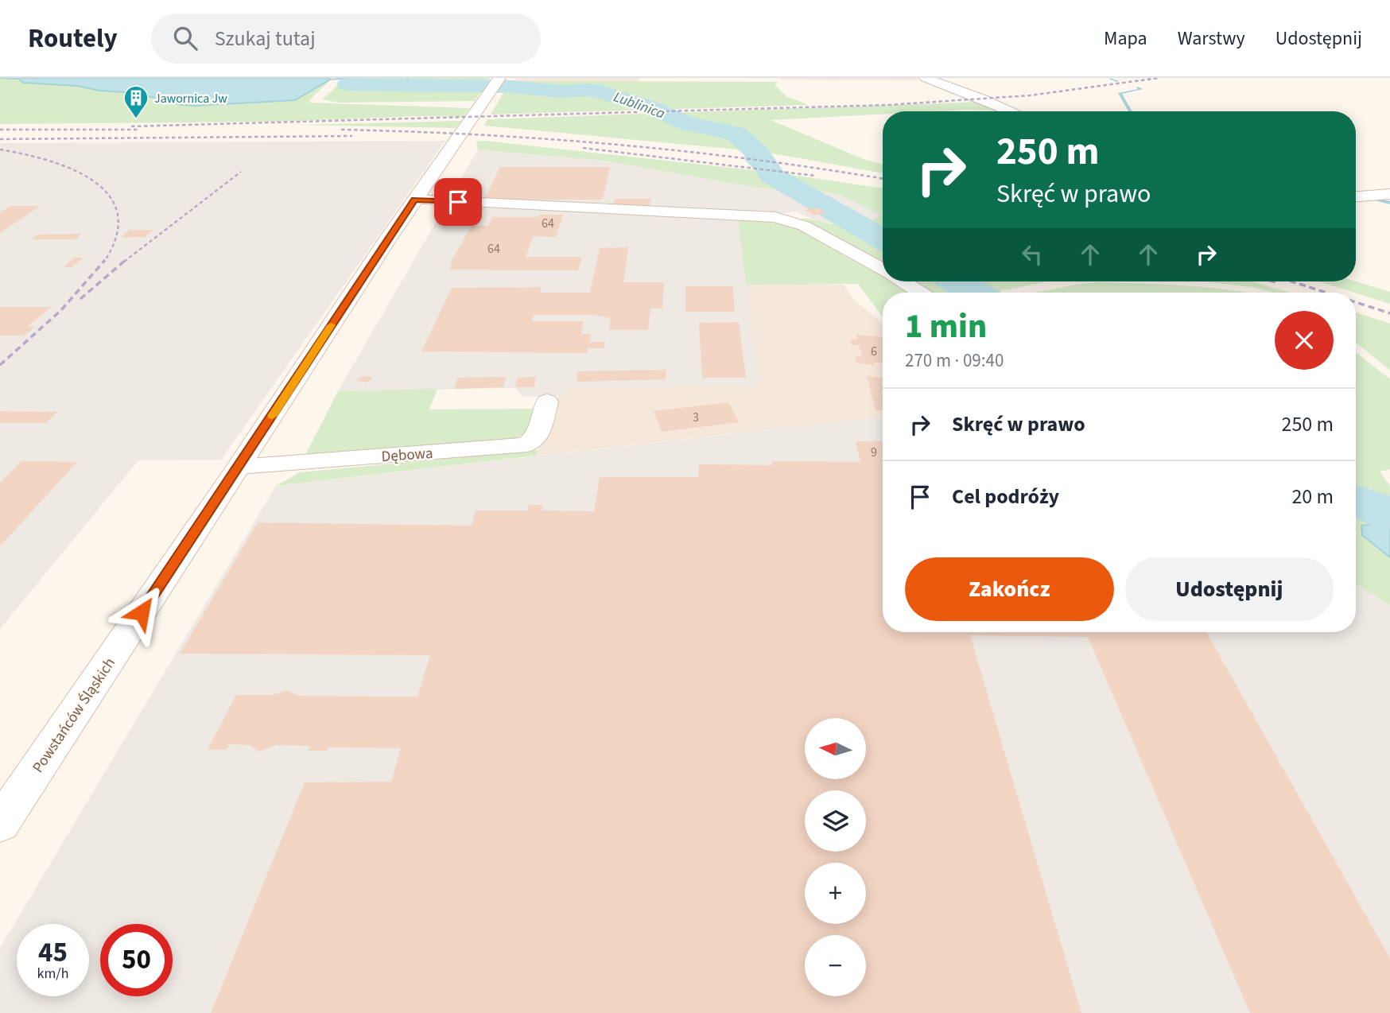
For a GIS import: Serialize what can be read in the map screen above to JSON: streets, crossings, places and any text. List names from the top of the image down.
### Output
{
  "streets": {
    "main road": ["Powstańców Śląskich"],
    "street": ["Dębowa"]
  },
  "crossings": [
    ["Dębowa", "Powstańców Śląskich"]
  ],
  "water": ["Lublinica"],
  "places": {
    "building": ["Jawornica Jw"]
  },
  "house_numbers": [
    "64",
    "64",
    "6",
    "3",
    "9"
  ],
  "north": "left",
  "page": {
    "header": "Routely",
    "search": "Szukaj tutaj",
    "nav": ["Mapa", "Warstwy", "Udostępnij"],
    "turn": ["250 m", "Skręć w prawo"],
    "heading": ["1 min", "270 m · 09:40"],
    "list": [
      {
        "name": "Skręć w prawo",
        "value": "250 m"
      },
      {
        "name": "Cel podróży",
        "value": "20 m"
      }
    ],
    "buttons": ["Zakończ", "Udostępnij"],
    "map_buttons": ["+", "−"],
    "speed": "45 km/h",
    "limit": "50"
  }
}
